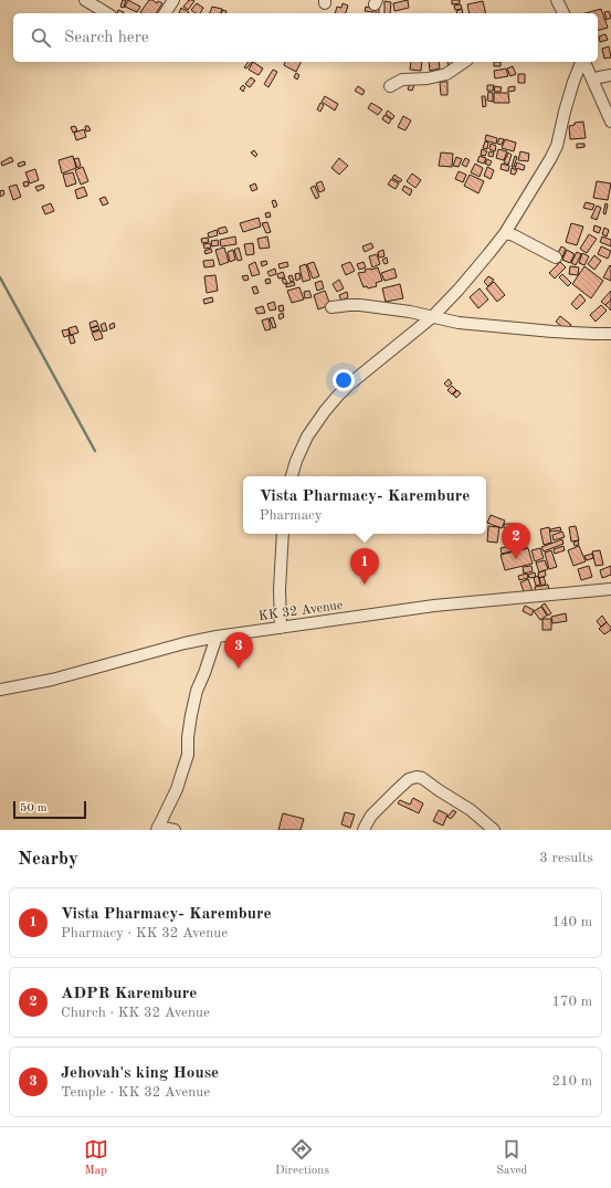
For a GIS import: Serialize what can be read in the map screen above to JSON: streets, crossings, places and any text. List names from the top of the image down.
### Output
{
  "streets": {
    "street": ["KK 32 Avenue"]
  },
  "scale_bar": "50 m",
  "page": {
    "search": "Search here",
    "popup": ["Vista Pharmacy- Karembure", "Pharmacy"],
    "pins": ["2", "1", "3"],
    "scale": "50 m",
    "heading": ["Nearby", "3 results"],
    "list": [
      {
        "mark": "1",
        "name": "Vista Pharmacy- Karembure",
        "note": "Pharmacy · KK 32 Avenue",
        "value": "140 m"
      },
      {
        "mark": "2",
        "name": "ADPR Karembure",
        "note": "Church · KK 32 Avenue",
        "value": "170 m"
      },
      {
        "mark": "3",
        "name": "Jehovah's king House",
        "note": "Temple · KK 32 Avenue",
        "value": "210 m"
      }
    ],
    "nav": ["Map", "Directions", "Saved"]
  }
}
